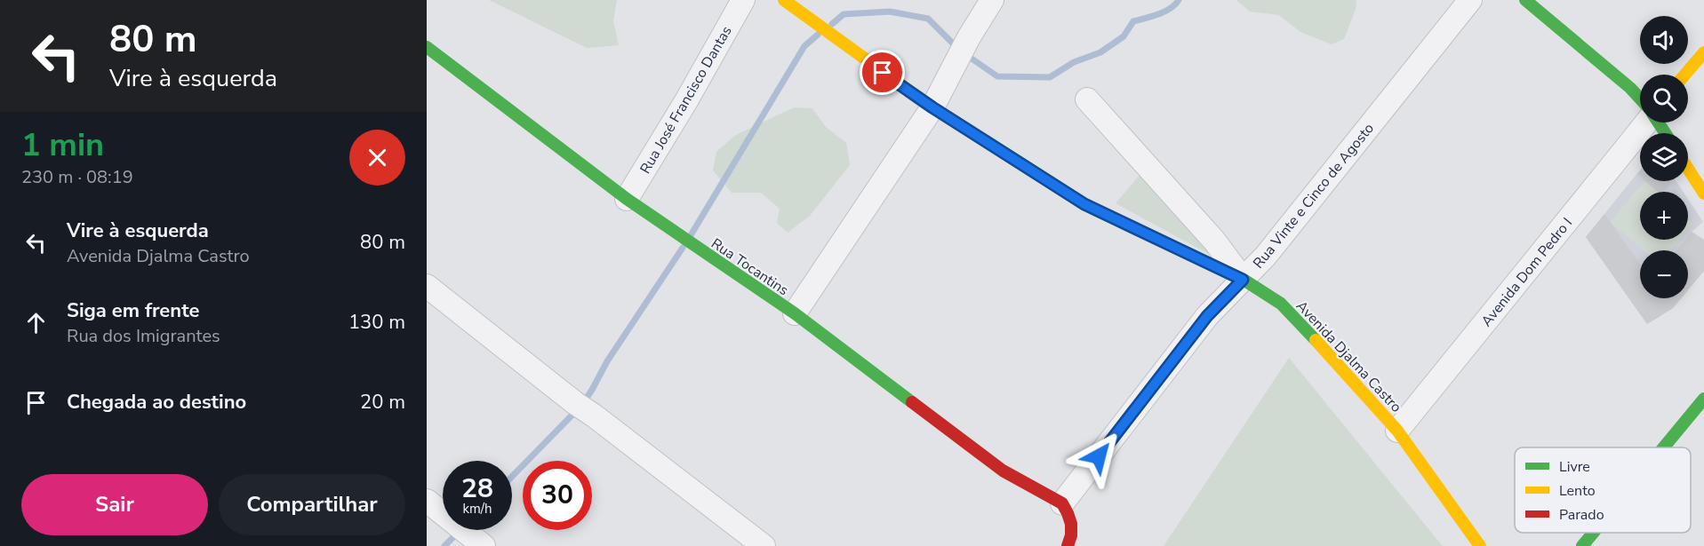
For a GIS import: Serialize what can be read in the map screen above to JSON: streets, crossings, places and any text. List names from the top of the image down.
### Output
{
  "streets": {
    "street": [
      "Rua José Francisco Dantas",
      "Rua Vinte e Cinco de Agosto",
      "Rua Tocantins",
      "Avenida Dom Pedro I",
      "Avenida Djalma Castro"
    ]
  },
  "crossings": [
    ["Rua José Francisco Dantas", "Rua Tocantins"],
    ["Rua Vinte e Cinco de Agosto", "Rua Tocantins"],
    ["Rua Vinte e Cinco de Agosto", "Avenida Djalma Castro"],
    ["Avenida Dom Pedro I", "Avenida Djalma Castro"]
  ],
  "legend": ["Livre", "Lento", "Parado"],
  "page": {
    "turn": ["80 m", "Vire à esquerda"],
    "map_buttons": ["+", "−"],
    "heading": ["1 min", "230 m · 08:19"],
    "list": [
      {
        "name": "Vire à esquerda",
        "note": "Avenida Djalma Castro",
        "value": "80 m"
      },
      {
        "name": "Siga em frente",
        "note": "Rua dos Imigrantes",
        "value": "130 m"
      },
      {
        "name": "Chegada ao destino",
        "value": "20 m"
      }
    ],
    "speed": "28 km/h",
    "limit": "30",
    "buttons": ["Sair", "Compartilhar"]
  }
}
